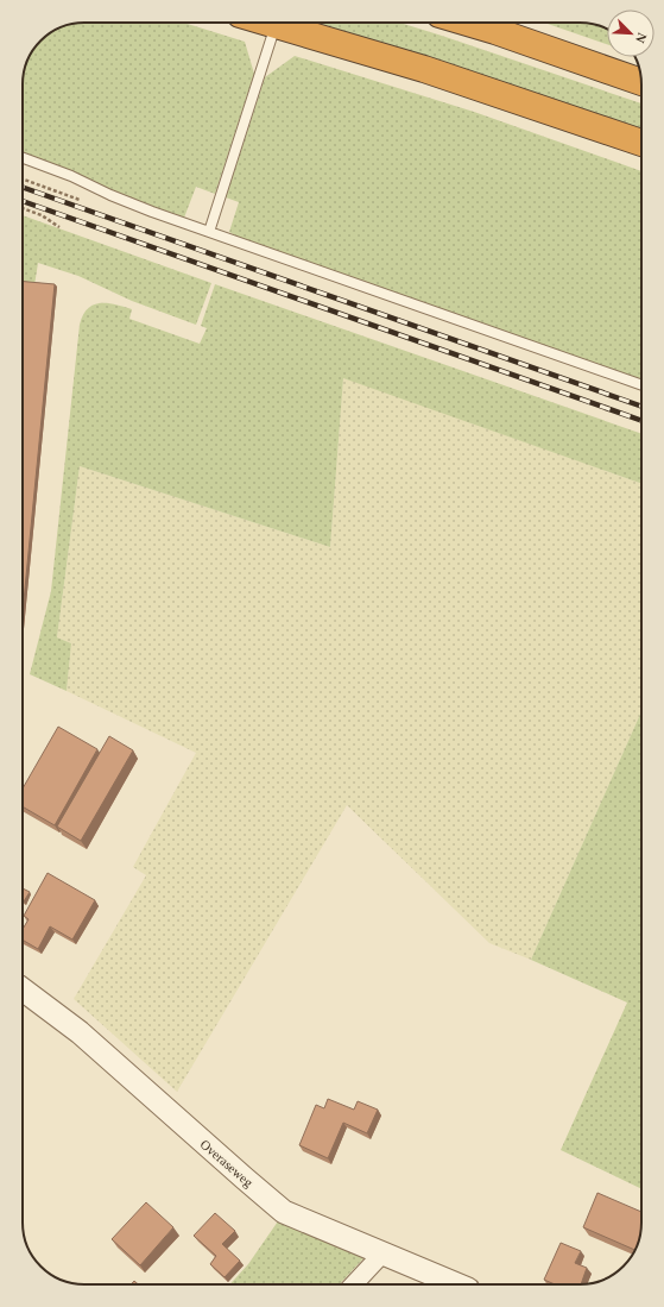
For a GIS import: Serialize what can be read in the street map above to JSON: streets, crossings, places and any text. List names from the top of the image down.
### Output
{
  "streets": {
    "street": ["Overaseweg"]
  },
  "north": "bottom right"
}
